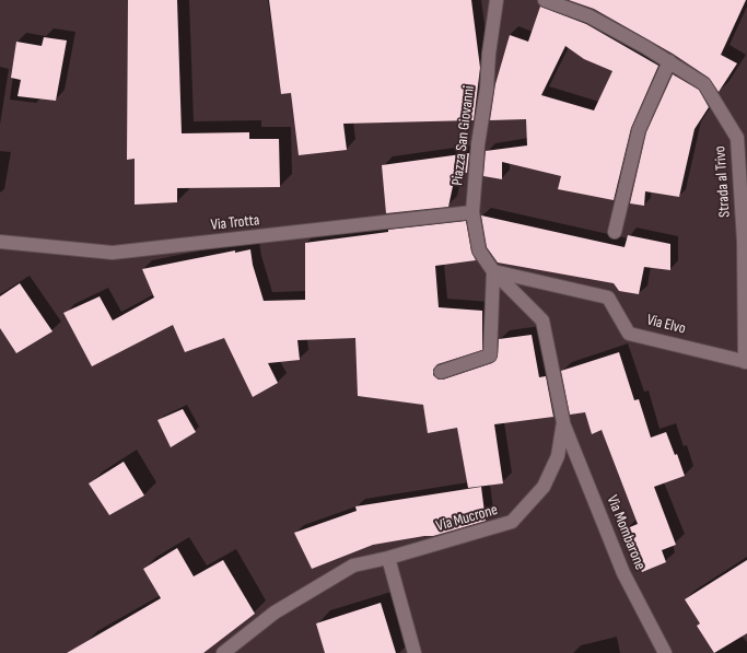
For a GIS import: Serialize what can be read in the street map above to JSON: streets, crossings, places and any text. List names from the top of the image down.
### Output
{
  "streets": {
    "street": [
      "Piazza San Giovanni",
      "Strada al Trivo",
      "Via Trotta",
      "Via Elvo",
      "Via Mucrone",
      "Via Mombarone"
    ]
  },
  "crossings": [
    ["Piazza San Giovanni", "Via Trotta"],
    ["Piazza San Giovanni", "Via Elvo"],
    ["Piazza San Giovanni", "Via Mucrone"],
    ["Strada al Trivo", "Via Elvo"],
    ["Via Elvo", "Via Mucrone"],
    ["Via Mucrone", "Via Mombarone"]
  ]
}
